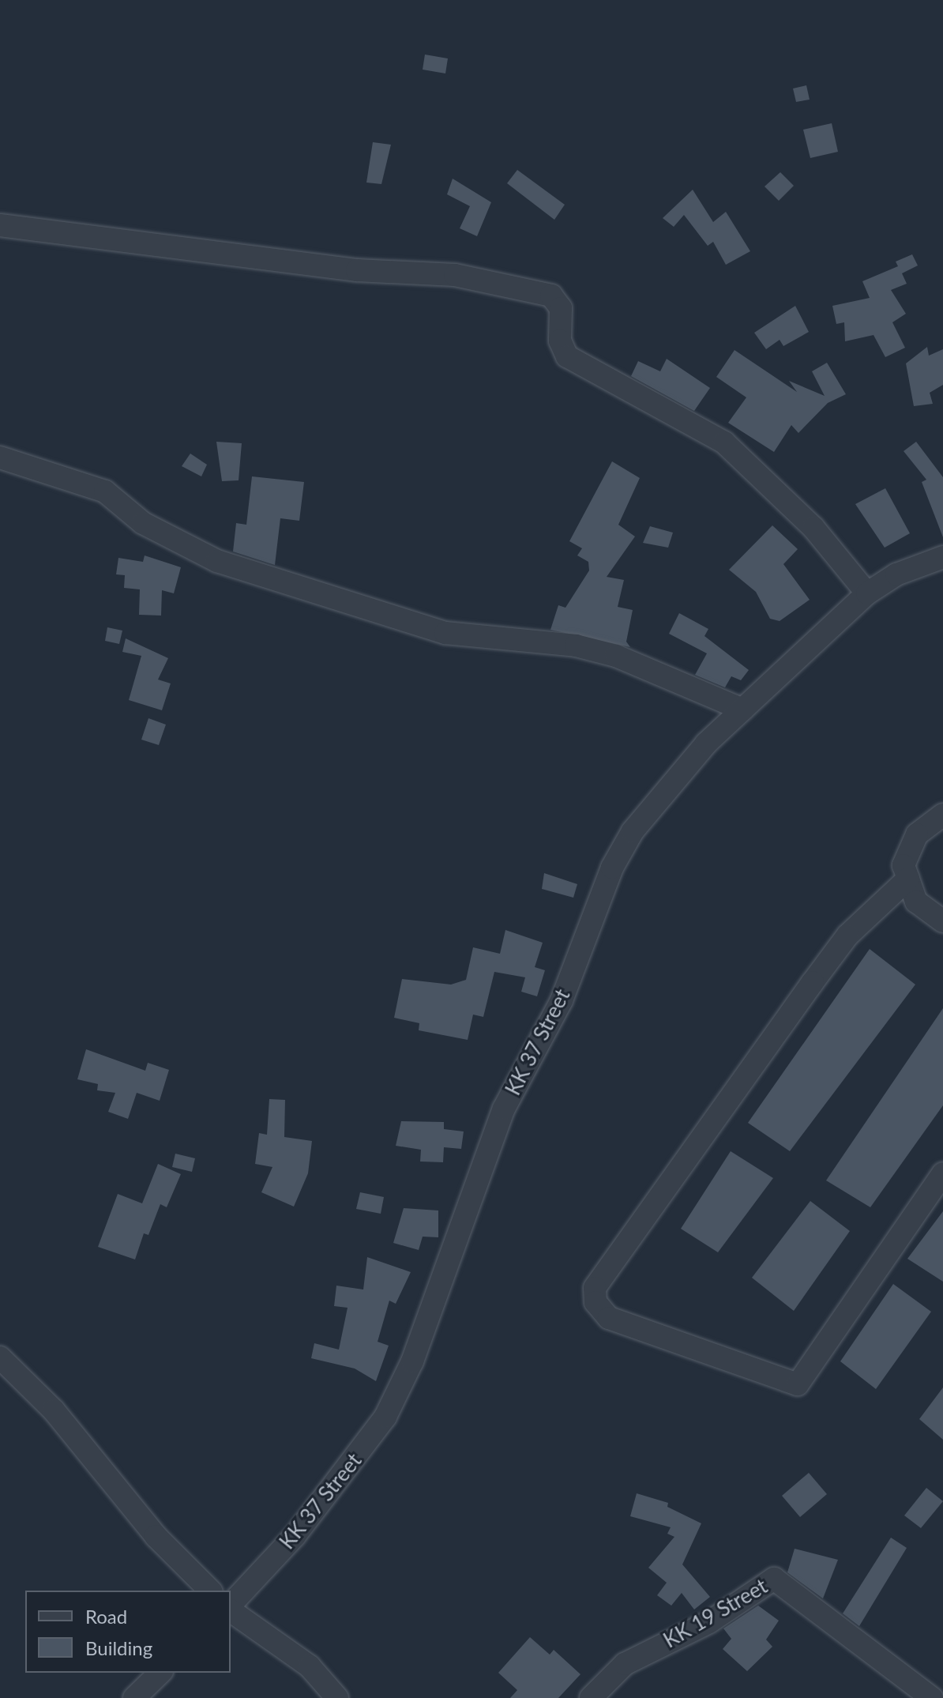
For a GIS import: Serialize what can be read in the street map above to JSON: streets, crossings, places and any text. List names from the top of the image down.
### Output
{
  "streets": {
    "street": ["KK 37 Street", "KK 19 Street"]
  },
  "legend": ["Road", "Building"]
}
